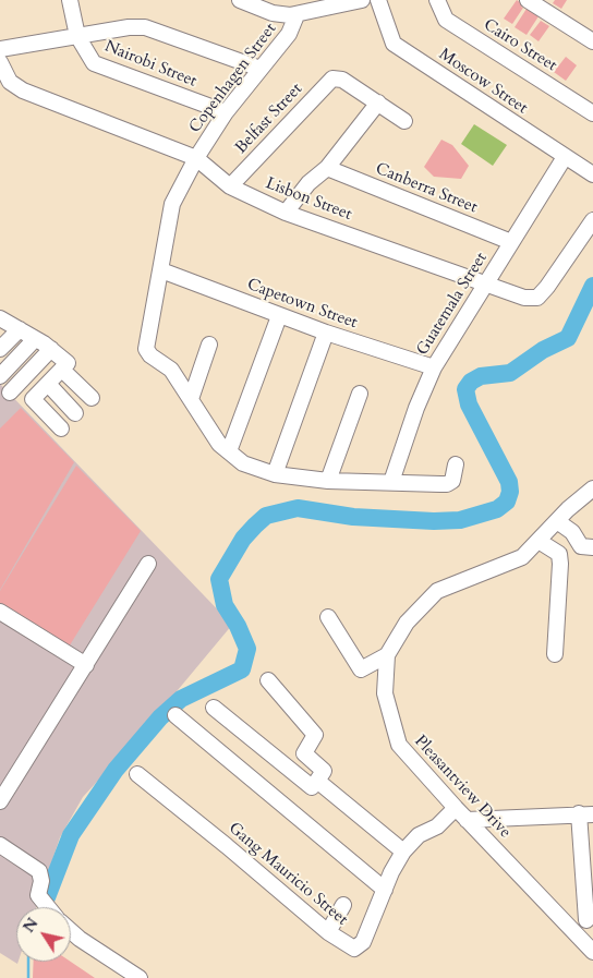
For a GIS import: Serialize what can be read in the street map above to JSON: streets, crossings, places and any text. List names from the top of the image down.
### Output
{
  "streets": {
    "street": [
      "Cairo Street",
      "Nairobi Street",
      "Copenhagen Street",
      "Moscow Street",
      "Belfast Street",
      "Canberra Street",
      "Lisbon Street",
      "Capetown Street",
      "Guatemala Street",
      "Pleasantview Drive",
      "Gang Mauricio Street"
    ]
  },
  "crossings": [
    ["Nairobi Street", "Copenhagen Street"],
    ["Copenhagen Street", "Lisbon Street"],
    ["Copenhagen Street", "Capetown Street"],
    ["Moscow Street", "Guatemala Street"],
    ["Belfast Street", "Lisbon Street"],
    ["Canberra Street", "Guatemala Street"],
    ["Lisbon Street", "Guatemala Street"],
    ["Capetown Street", "Guatemala Street"],
    ["Pleasantview Drive", "Gang Mauricio Street"]
  ],
  "north": "top left"
}
